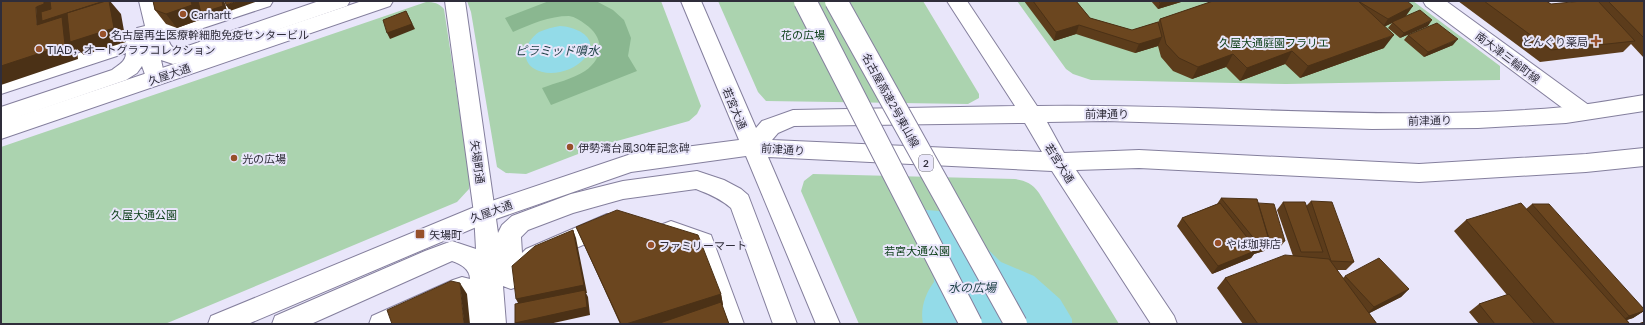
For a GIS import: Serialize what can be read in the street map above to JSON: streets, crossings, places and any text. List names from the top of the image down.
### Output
{
  "streets": {
    "main road": [
      "南大津三輪町線",
      "久屋大通",
      "名古屋高速2号東山線",
      "若宮大通",
      "前津通り",
      "矢場町通",
      "2"
    ]
  },
  "crossings": [
    ["南大津三輪町線", "前津通り"],
    ["久屋大通", "若宮大通"],
    ["久屋大通", "前津通り"],
    ["久屋大通", "矢場町通"],
    ["若宮大通", "前津通り"]
  ],
  "water": ["ピラミッド噴水", "水の広場"],
  "parks": [
    "花の広場",
    "久屋大通庭園フラリエ",
    "久屋大通公園",
    "若宮大通公園"
  ],
  "places": {
    "other": [
      "Carhartt",
      "名古屋再生医療幹細胞免疫センタービル",
      "TIAD，オートグラフコレクション",
      "伊勢湾台風30年記念碑",
      "光の広場",
      "やば珈琲店",
      "ファミリーマート"
    ],
    "health": ["どんぐり薬局"],
    "transit": ["矢場町"]
  }
}
